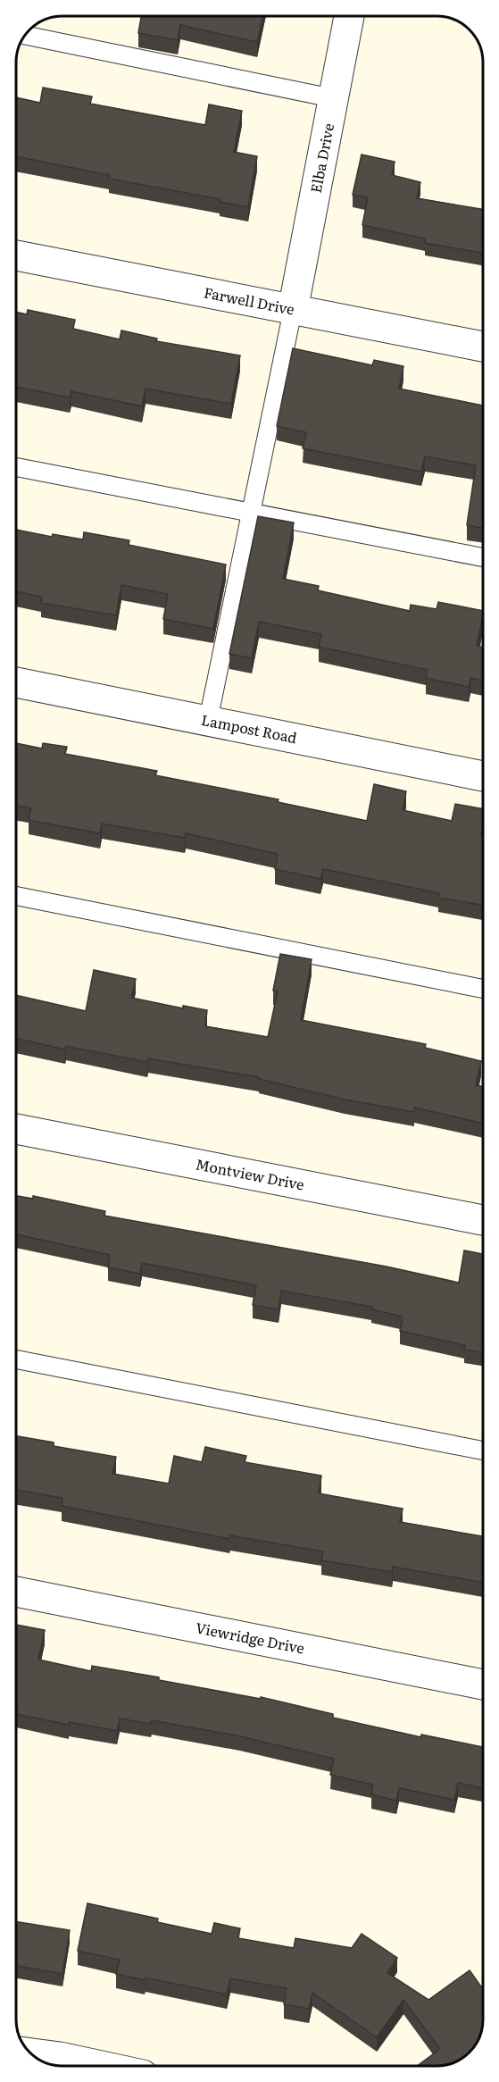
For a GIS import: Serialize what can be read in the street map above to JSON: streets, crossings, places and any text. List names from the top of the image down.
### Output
{
  "streets": {
    "street": [
      "Elba Drive",
      "Farwell Drive",
      "Lampost Road",
      "Montview Drive",
      "Viewridge Drive"
    ]
  },
  "crossings": [
    ["Elba Drive", "Farwell Drive"]
  ]
}
